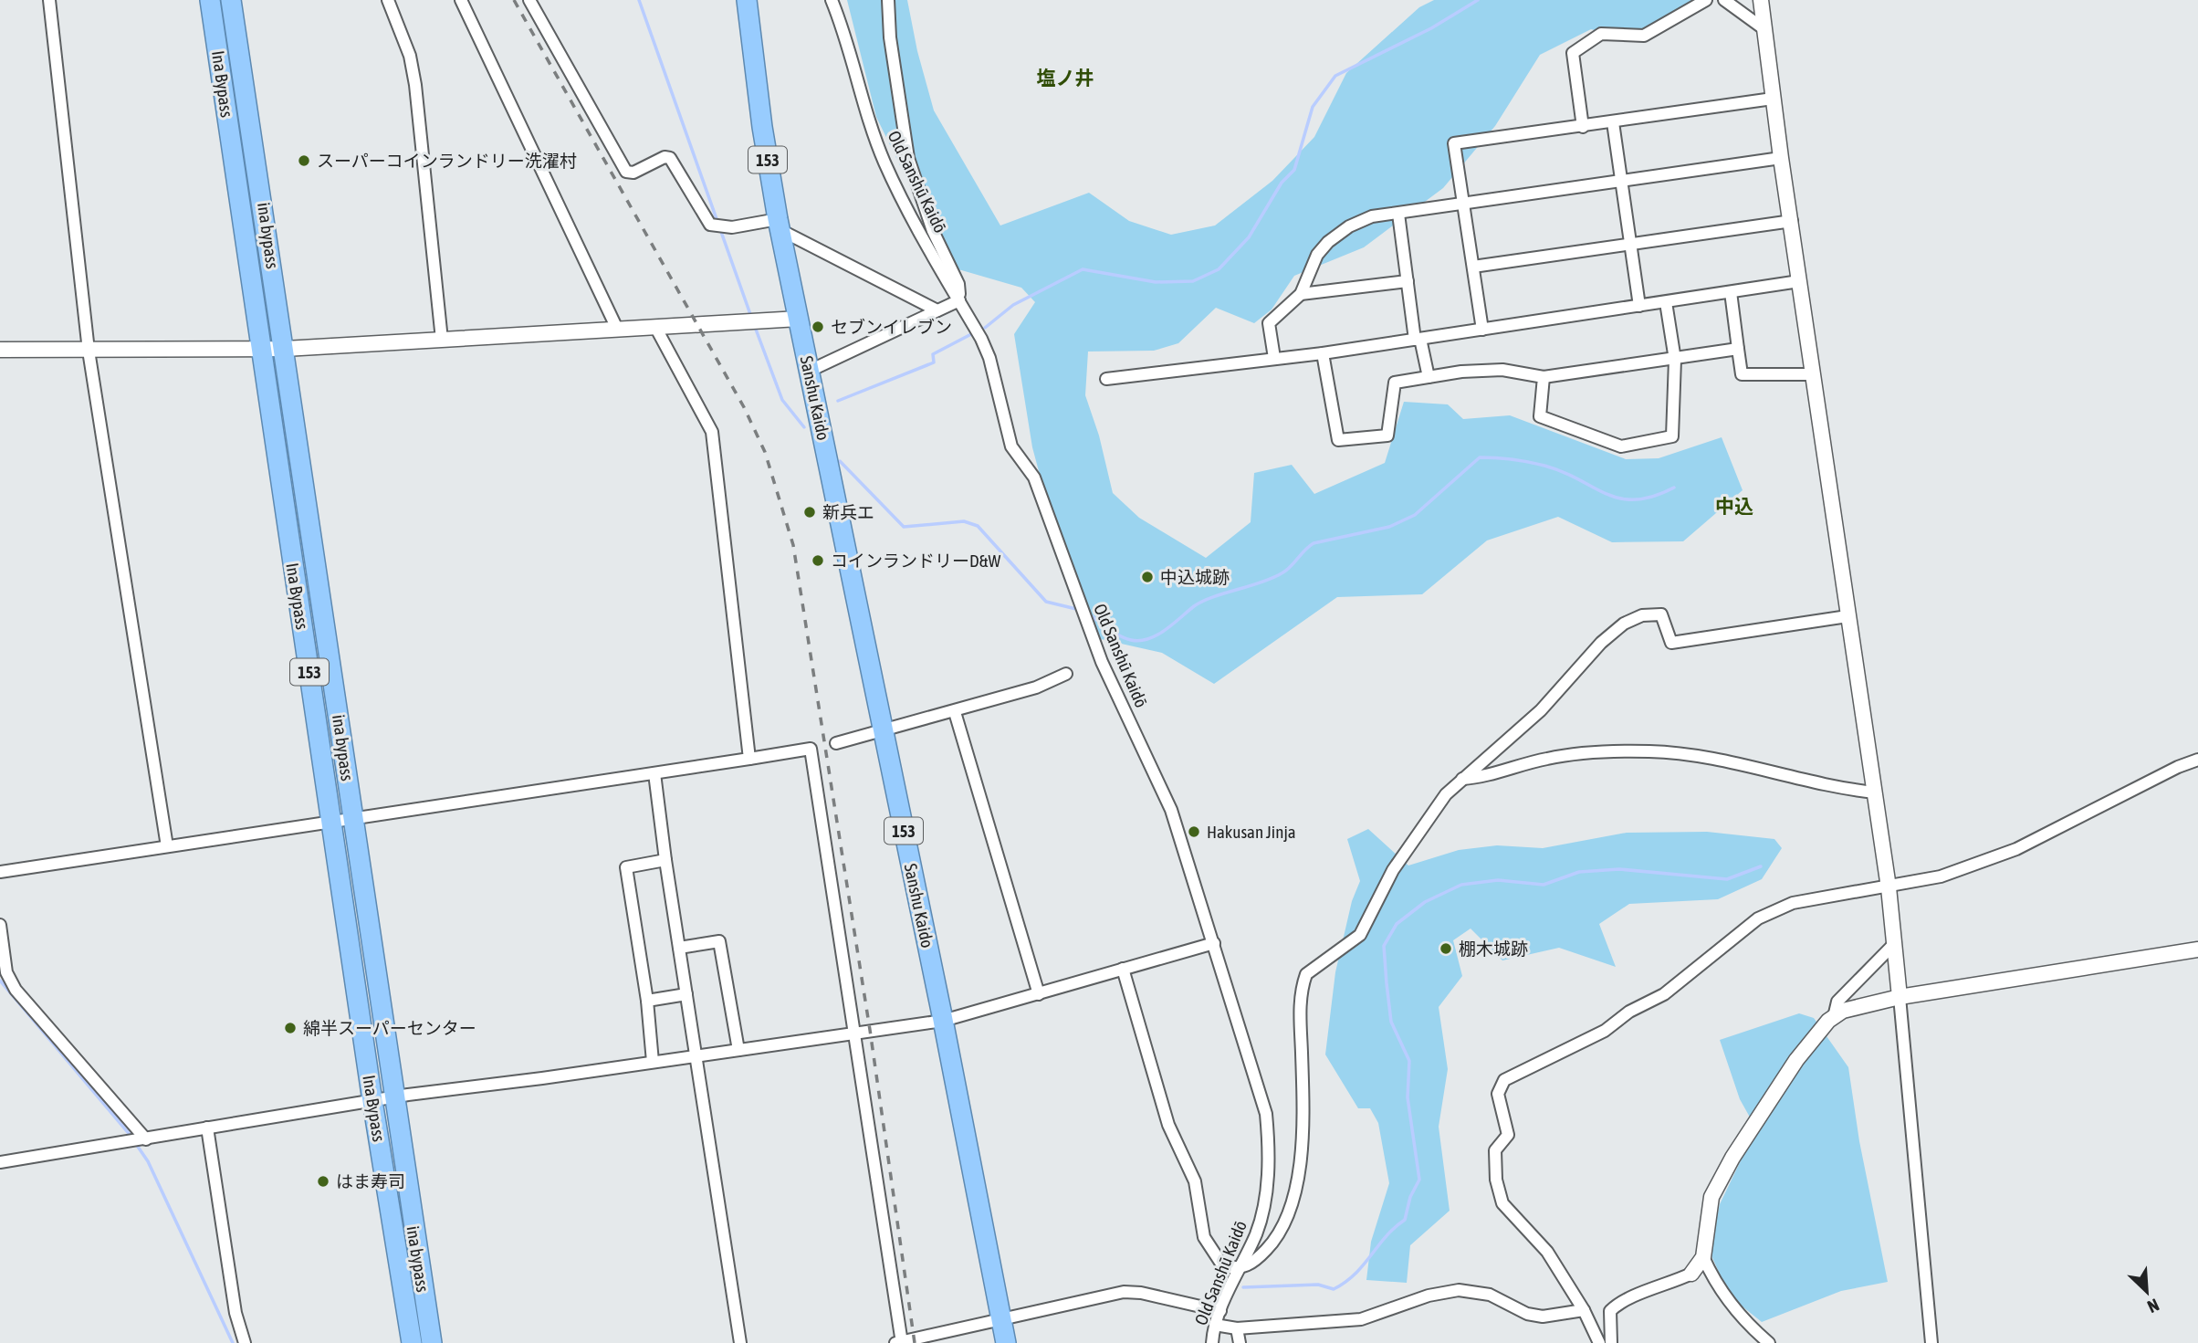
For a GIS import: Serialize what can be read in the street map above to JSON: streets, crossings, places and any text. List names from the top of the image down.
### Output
{
  "streets": {
    "highway": [
      "Ina Bypass",
      "153",
      "ina bypass",
      "Sanshu Kaido"
    ],
    "street": ["Old Sanshū Kaidō"]
  },
  "crossings": [
    ["153", "Sanshu Kaido"]
  ],
  "districts": ["塩ノ井", "中込"],
  "places": [
    "スーパーコインランドリー洗濯村",
    "セブンイレブン",
    "新兵エ",
    "コインランドリーD&W",
    "中込城跡",
    "Hakusan Jinja",
    "棚木城跡",
    "綿半スーパーセンター",
    "はま寿司"
  ],
  "north": "bottom right"
}
